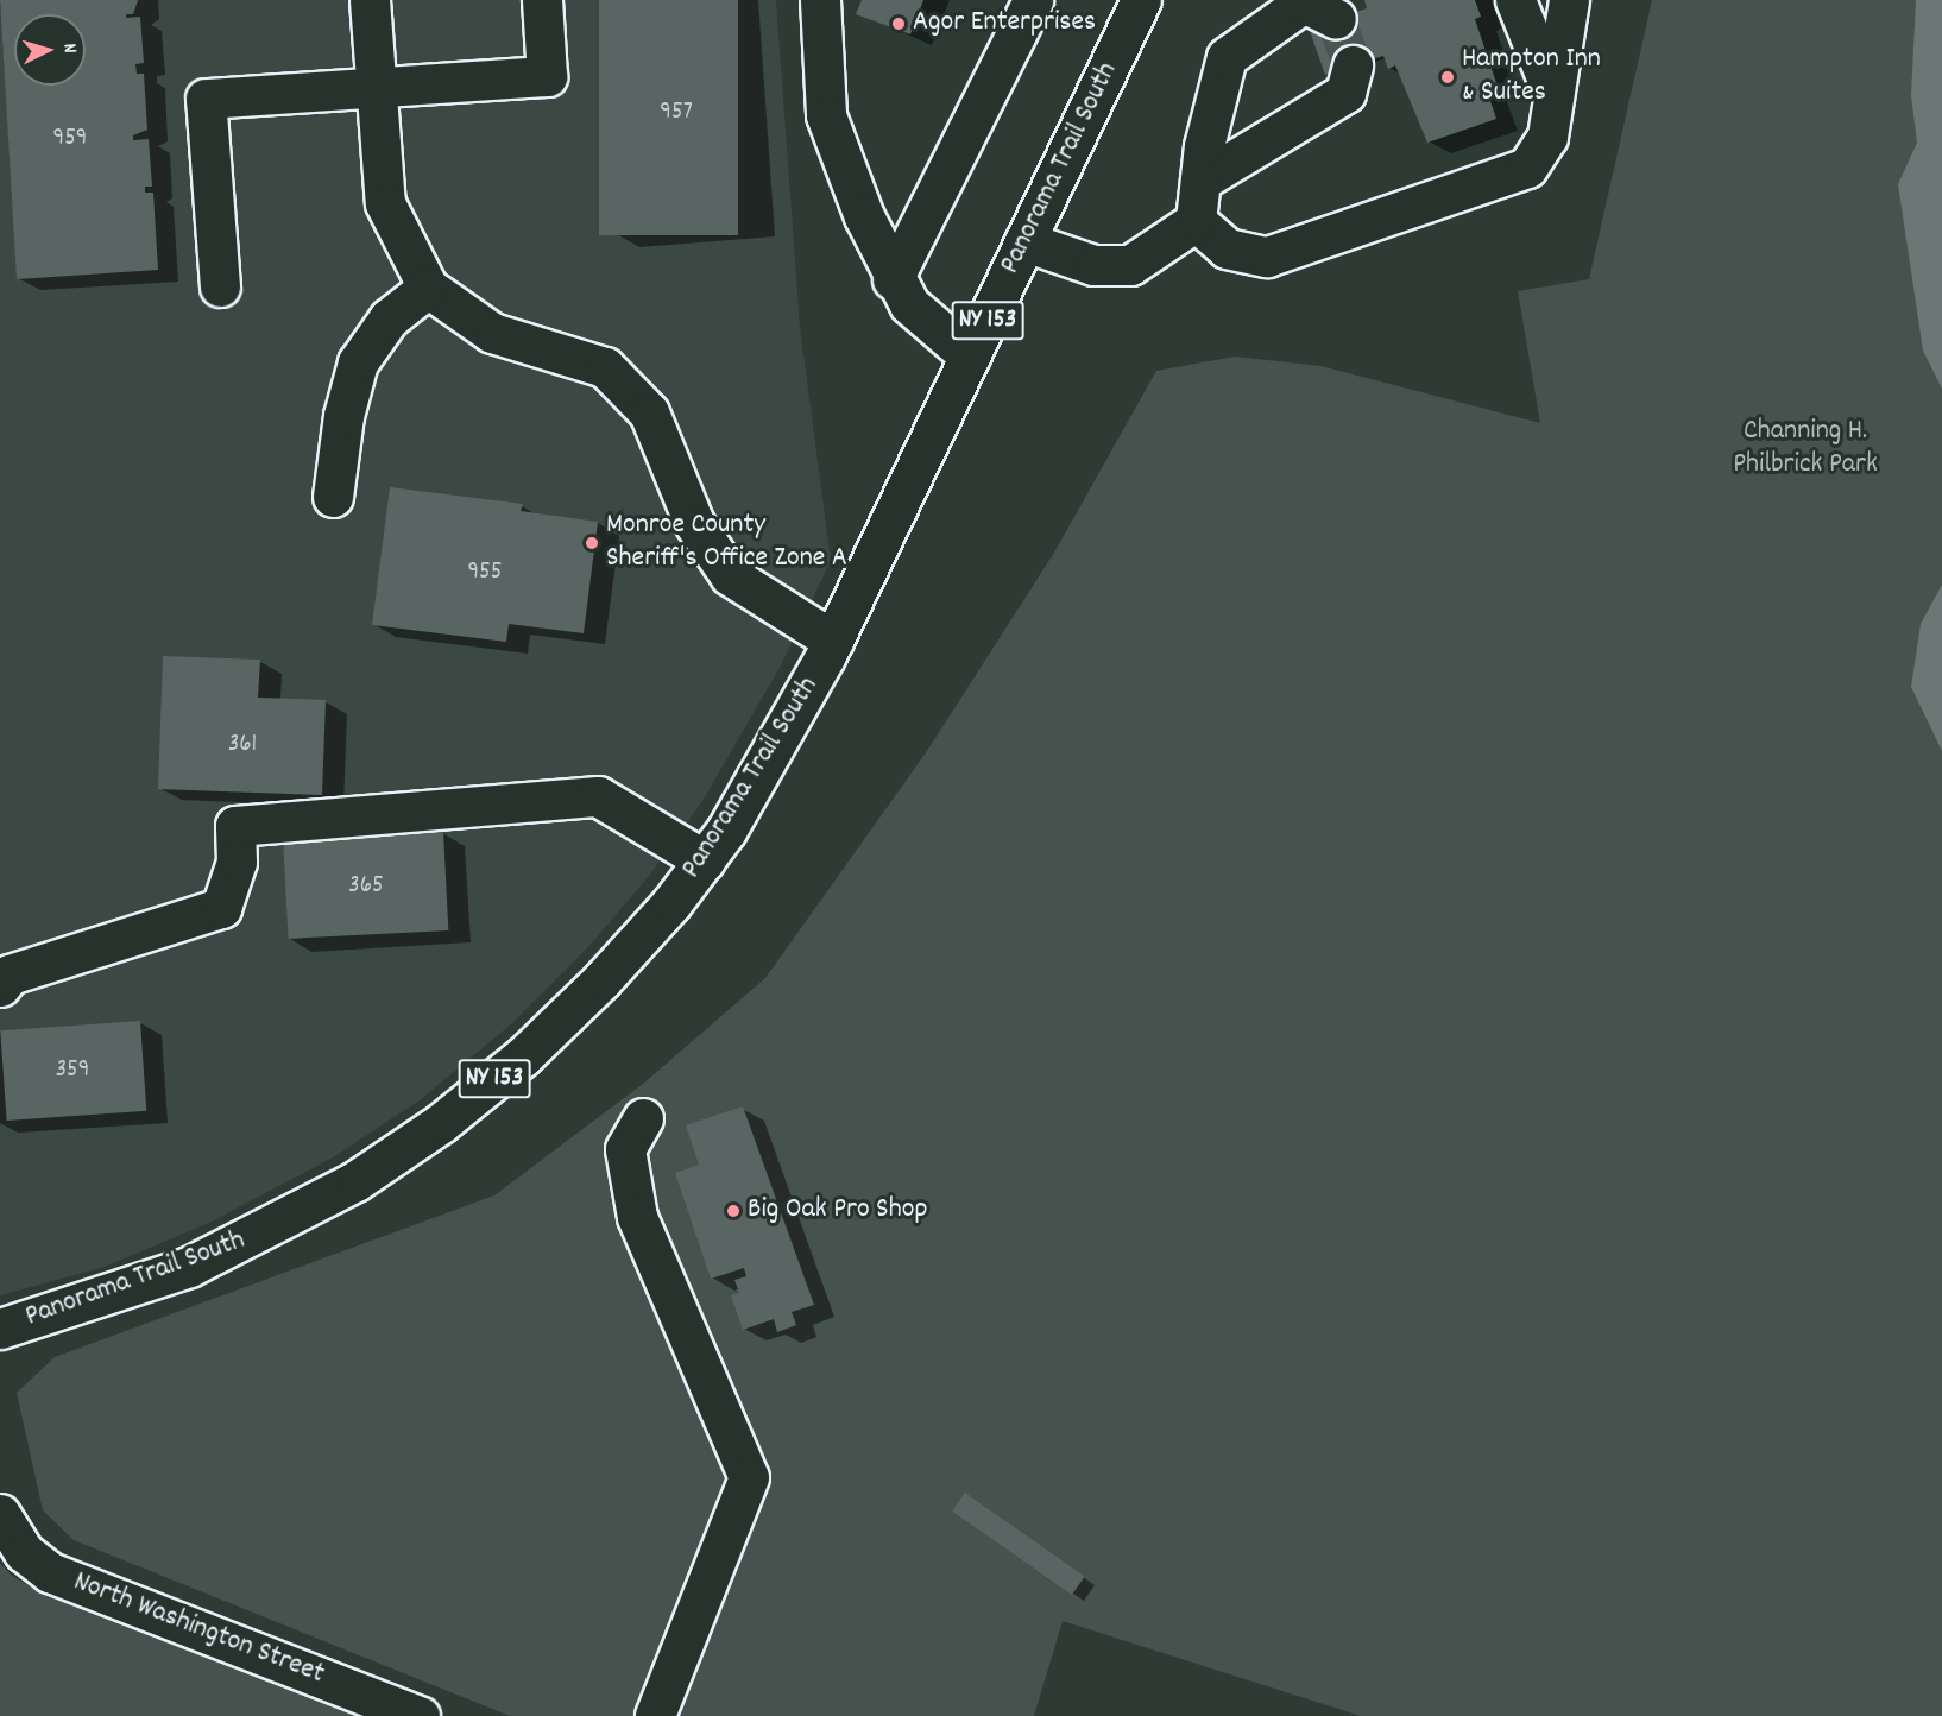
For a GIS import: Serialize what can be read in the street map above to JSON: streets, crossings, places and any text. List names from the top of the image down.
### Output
{
  "streets": {
    "main road": ["Panorama Trail South", "NY 153", "North Washington Street"]
  },
  "parks": ["Channing H. Philbrick Park"],
  "places": [
    "Agor Enterprises",
    "Hampton Inn & Suites",
    "Monroe County Sheriff's Office Zone A",
    "Big Oak Pro Shop"
  ],
  "house_numbers": [
    "957",
    "959",
    "955",
    "361",
    "365",
    "359"
  ],
  "north": "right"
}
